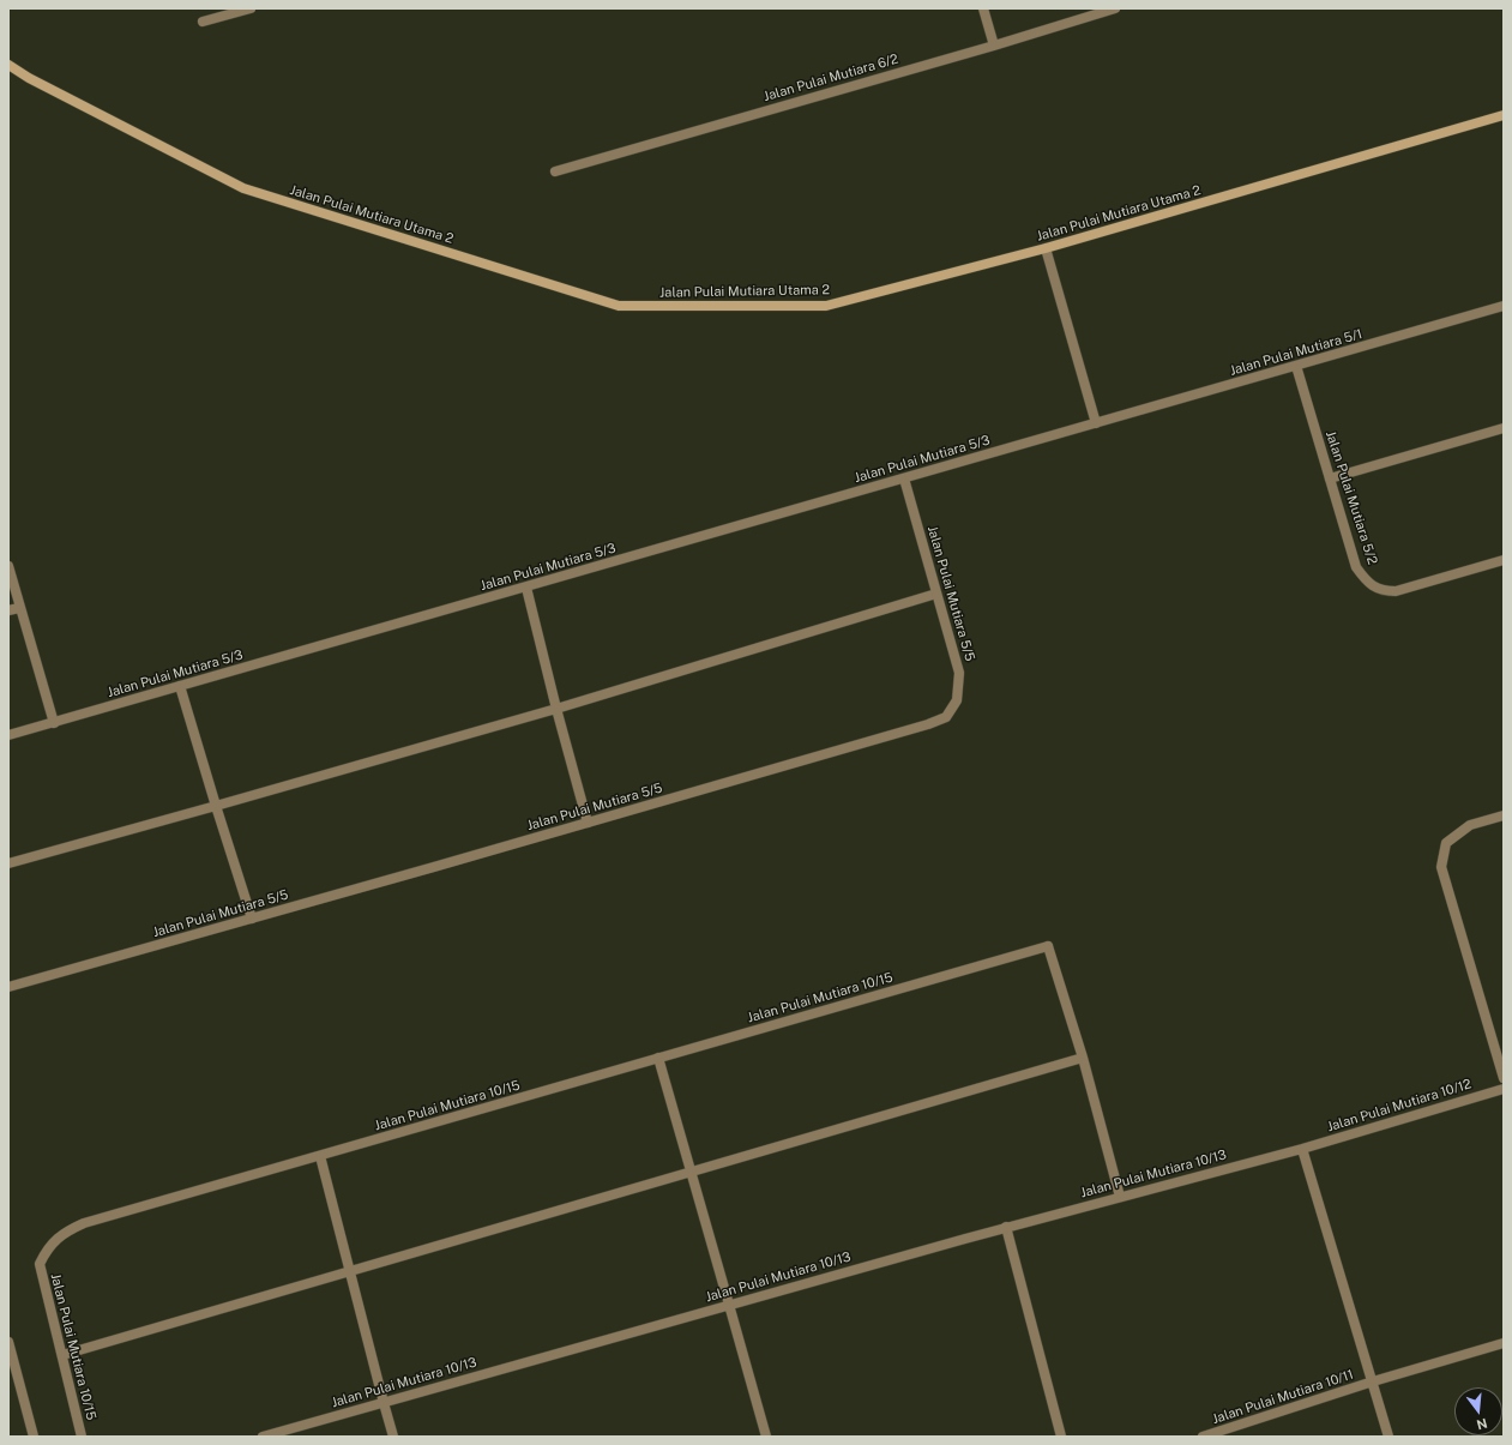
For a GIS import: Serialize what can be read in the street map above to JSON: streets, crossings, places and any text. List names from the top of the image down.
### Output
{
  "streets": {
    "street": [
      "Jalan Pulai Mutiara 6/2",
      "Jalan Pulai Mutiara Utama 2",
      "Jalan Pulai Mutiara 5/1",
      "Jalan Pulai Mutiara 5/3",
      "Jalan Pulai Mutiara 5/2",
      "Jalan Pulai Mutiara 5/5",
      "Jalan Pulai Mutiara 10/15",
      "Jalan Pulai Mutiara 10/12",
      "Jalan Pulai Mutiara 10/13",
      "Jalan Pulai Mutiara 10/11"
    ]
  },
  "crossings": [
    ["Jalan Pulai Mutiara 5/1", "Jalan Pulai Mutiara 5/3"],
    ["Jalan Pulai Mutiara 5/1", "Jalan Pulai Mutiara 5/2"],
    ["Jalan Pulai Mutiara 5/3", "Jalan Pulai Mutiara 5/5"],
    ["Jalan Pulai Mutiara 10/12", "Jalan Pulai Mutiara 10/13"]
  ],
  "north": "bottom"
}
